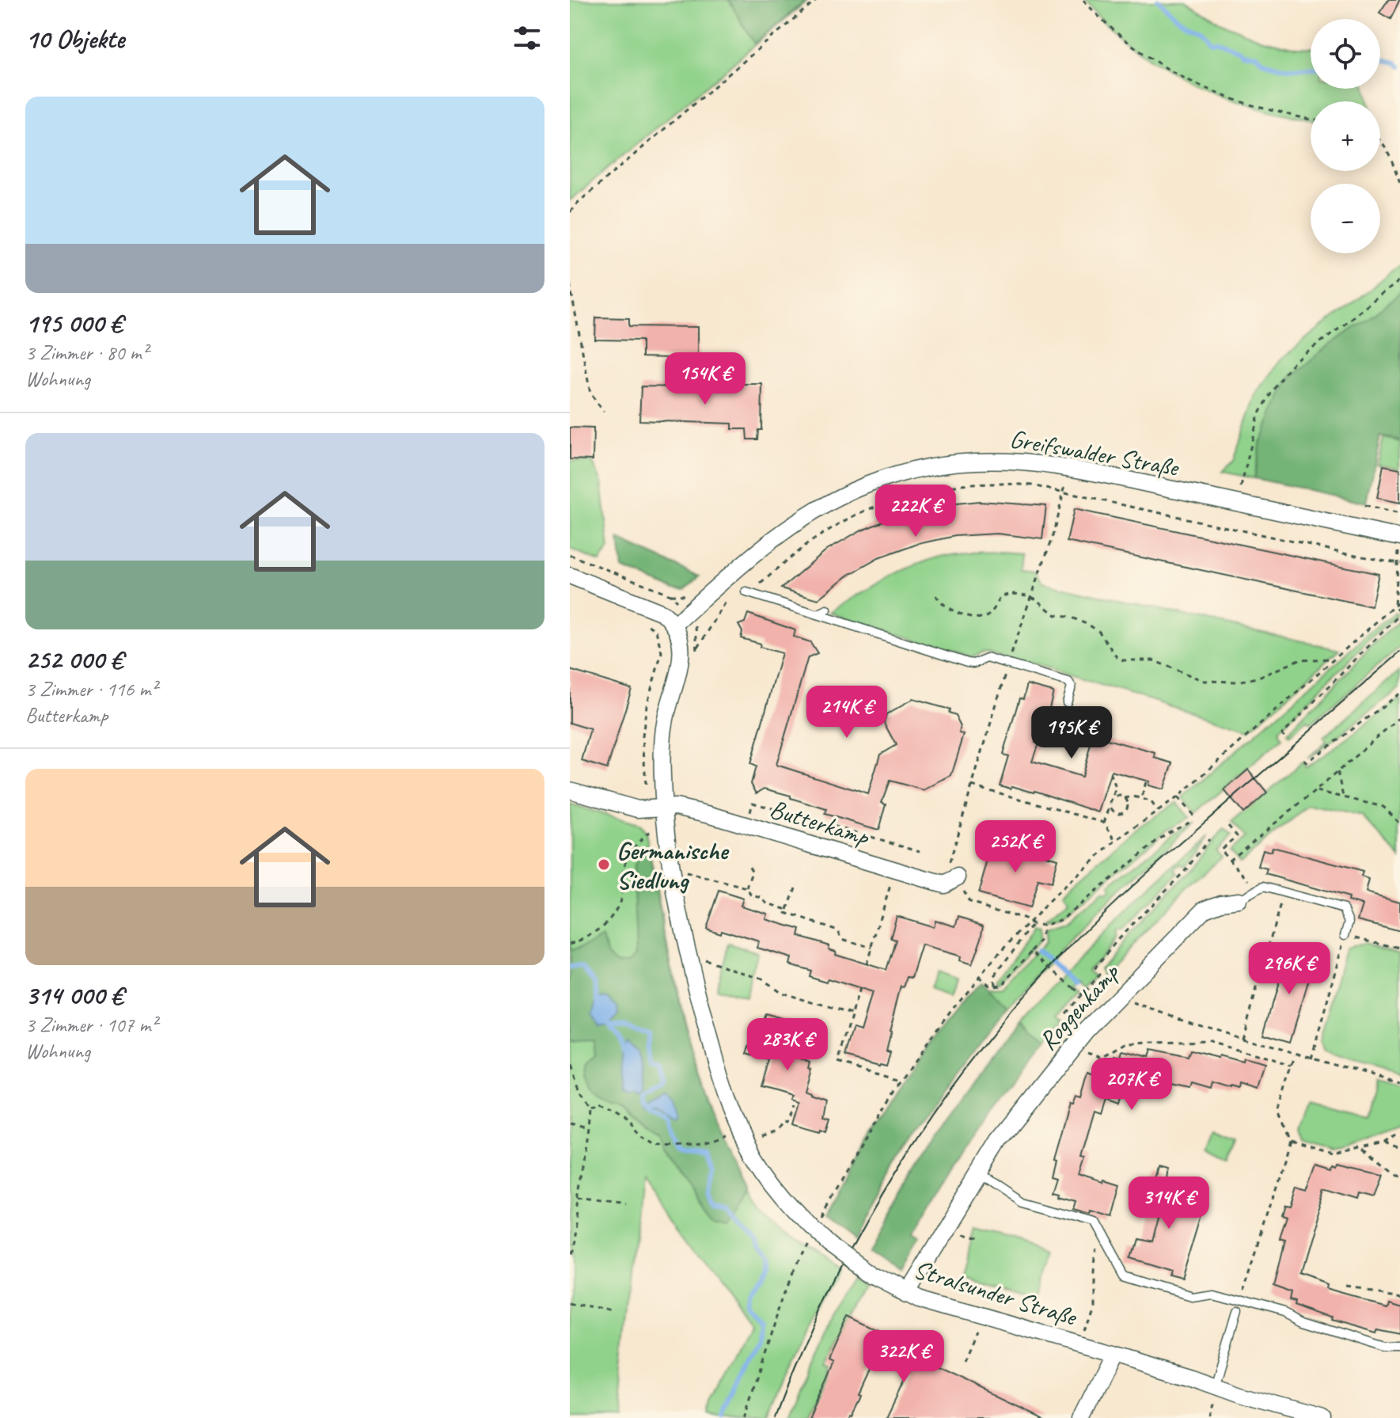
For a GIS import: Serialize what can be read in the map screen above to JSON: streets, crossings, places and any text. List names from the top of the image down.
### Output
{
  "streets": {
    "street": [
      "Greifswalder Straße",
      "Butterkamp",
      "Roggenkamp",
      "Stralsunder Straße"
    ]
  },
  "crossings": [
    ["Greifswalder Straße", "Stralsunder Straße"],
    ["Butterkamp", "Stralsunder Straße"],
    ["Roggenkamp", "Stralsunder Straße"]
  ],
  "places": ["Germanische Siedlung"],
  "page": {
    "heading": "10 Objekte",
    "map_buttons": ["+", "−"],
    "list": [
      {
        "name": "195 000 €",
        "note": "3 Zimmer · 80 m² · Wohnung"
      },
      {
        "name": "252 000 €",
        "note": "3 Zimmer · 116 m² · Butterkamp"
      },
      {
        "name": "314 000 €",
        "note": "3 Zimmer · 107 m² · Wohnung"
      }
    ],
    "price": [
      "154K €",
      "222K €",
      "214K €",
      "195K €",
      "252K €",
      "296K €",
      "283K €",
      "207K €",
      "314K €",
      "322K €"
    ]
  }
}
